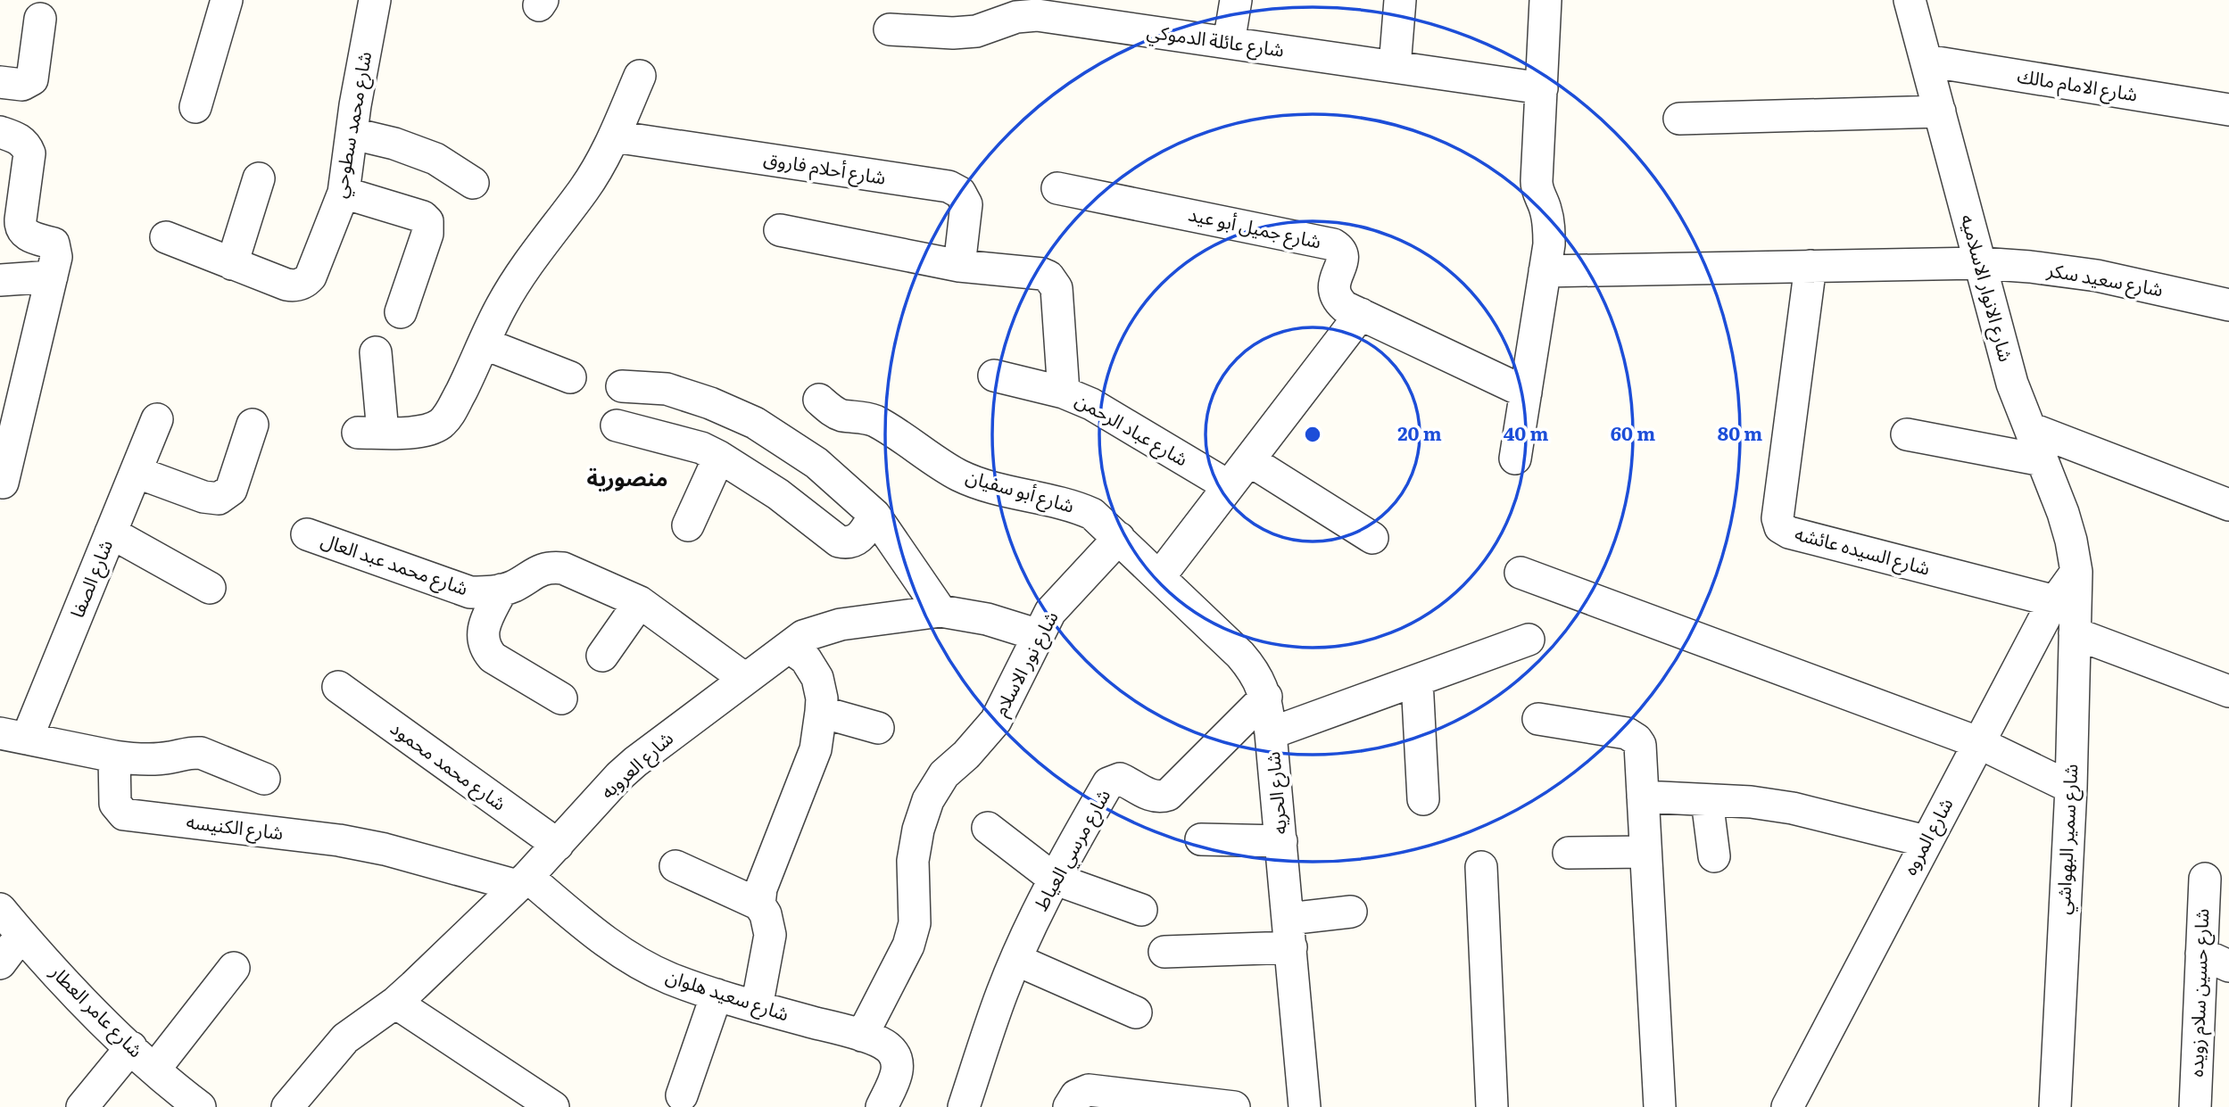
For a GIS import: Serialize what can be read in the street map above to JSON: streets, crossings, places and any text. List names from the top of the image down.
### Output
{
  "streets": {
    "street": [
      "شارع عائلة الدموكي",
      "شارع الامام مالك",
      "شارع محمد سطوحي",
      "شارع أحلام فاروق",
      "شارع جميل أبو عيد",
      "شارع سعيد سكر",
      "شارع الانوار الاسلاميه",
      "شارع عباد الرحمن",
      "شارع أبو سفيان",
      "شارع السيده عائشه",
      "شارع محمد عبد العال",
      "شارع الصفا",
      "شارع نور الاسلام",
      "شارع العروبه",
      "شارع محمد محمود",
      "شارع الحريه",
      "شارع الكنيسه",
      "شارع المروه",
      "شارع سمير البهواشي",
      "شارع مرسي العياط",
      "شارع حسين سلام زويده",
      "شارع سعيد هلوان",
      "شارع عامر العطار"
    ]
  },
  "crossings": [
    ["شارع الامام مالك", "شارع الانوار الاسلاميه"],
    ["شارع سعيد سكر", "شارع الانوار الاسلاميه"],
    ["شارع سعيد سكر", "شارع السيده عائشه"],
    ["شارع الانوار الاسلاميه", "شارع المروه"],
    ["شارع الانوار الاسلاميه", "شارع سمير البهواشي"],
    ["شارع أبو سفيان", "شارع نور الاسلام"],
    ["شارع أبو سفيان", "شارع الحريه"],
    ["شارع السيده عائشه", "شارع المروه"],
    ["شارع محمد عبد العال", "شارع العروبه"],
    ["شارع نور الاسلام", "شارع العروبه"],
    ["شارع نور الاسلام", "شارع الحريه"],
    ["شارع نور الاسلام", "شارع سعيد هلوان"],
    ["شارع العروبه", "شارع محمد محمود"],
    ["شارع العروبه", "شارع الكنيسه"],
    ["شارع العروبه", "شارع سعيد هلوان"],
    ["شارع الحريه", "شارع مرسي العياط"],
    ["شارع الكنيسه", "شارع سعيد هلوان"],
    ["شارع المروه", "شارع سمير البهواشي"]
  ],
  "districts": ["منصورية"],
  "rings": [
    "20 m",
    "40 m",
    "60 m",
    "80 m"
  ]
}
